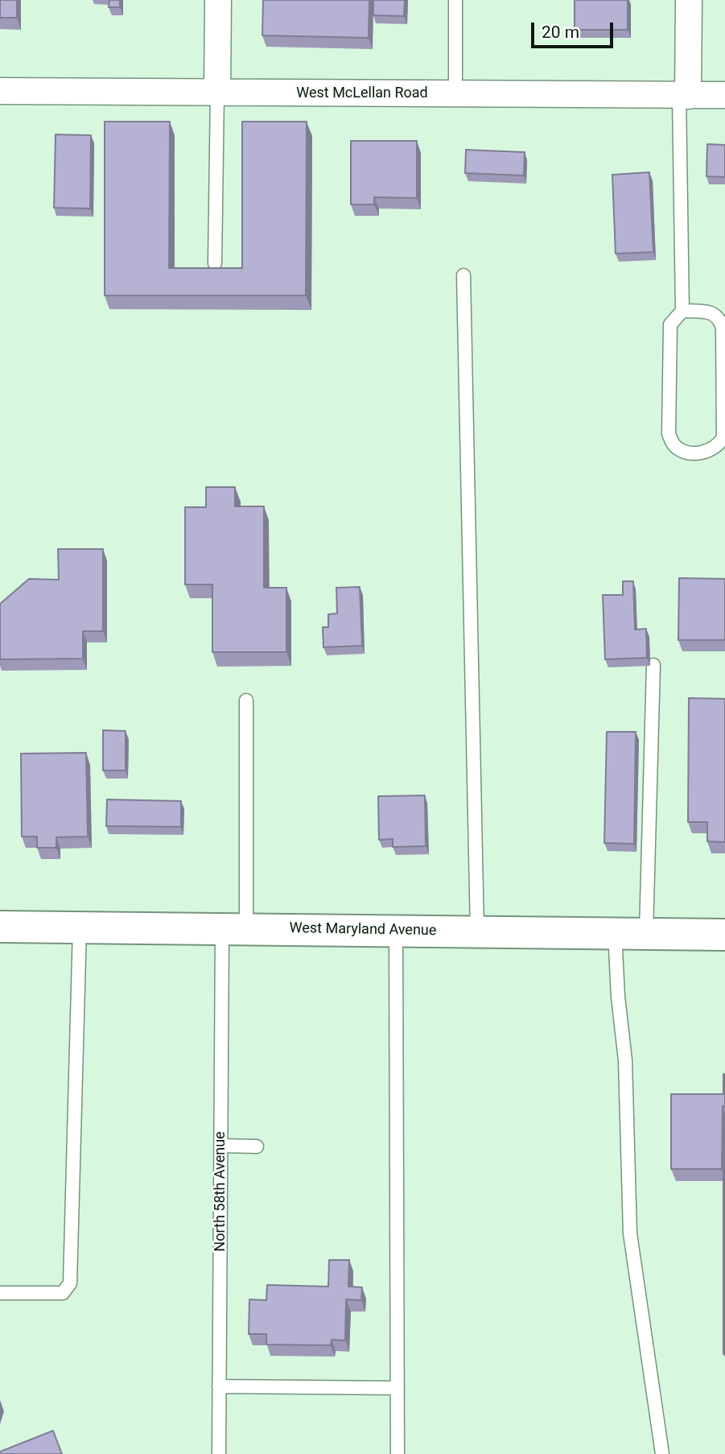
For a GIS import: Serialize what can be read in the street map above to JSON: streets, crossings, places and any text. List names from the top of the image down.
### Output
{
  "streets": {
    "street": ["West McLellan Road", "West Maryland Avenue"],
    "lane": ["North 58th Avenue"]
  },
  "crossings": [
    ["West Maryland Avenue", "North 58th Avenue"]
  ],
  "scale_bar": "20 m"
}
